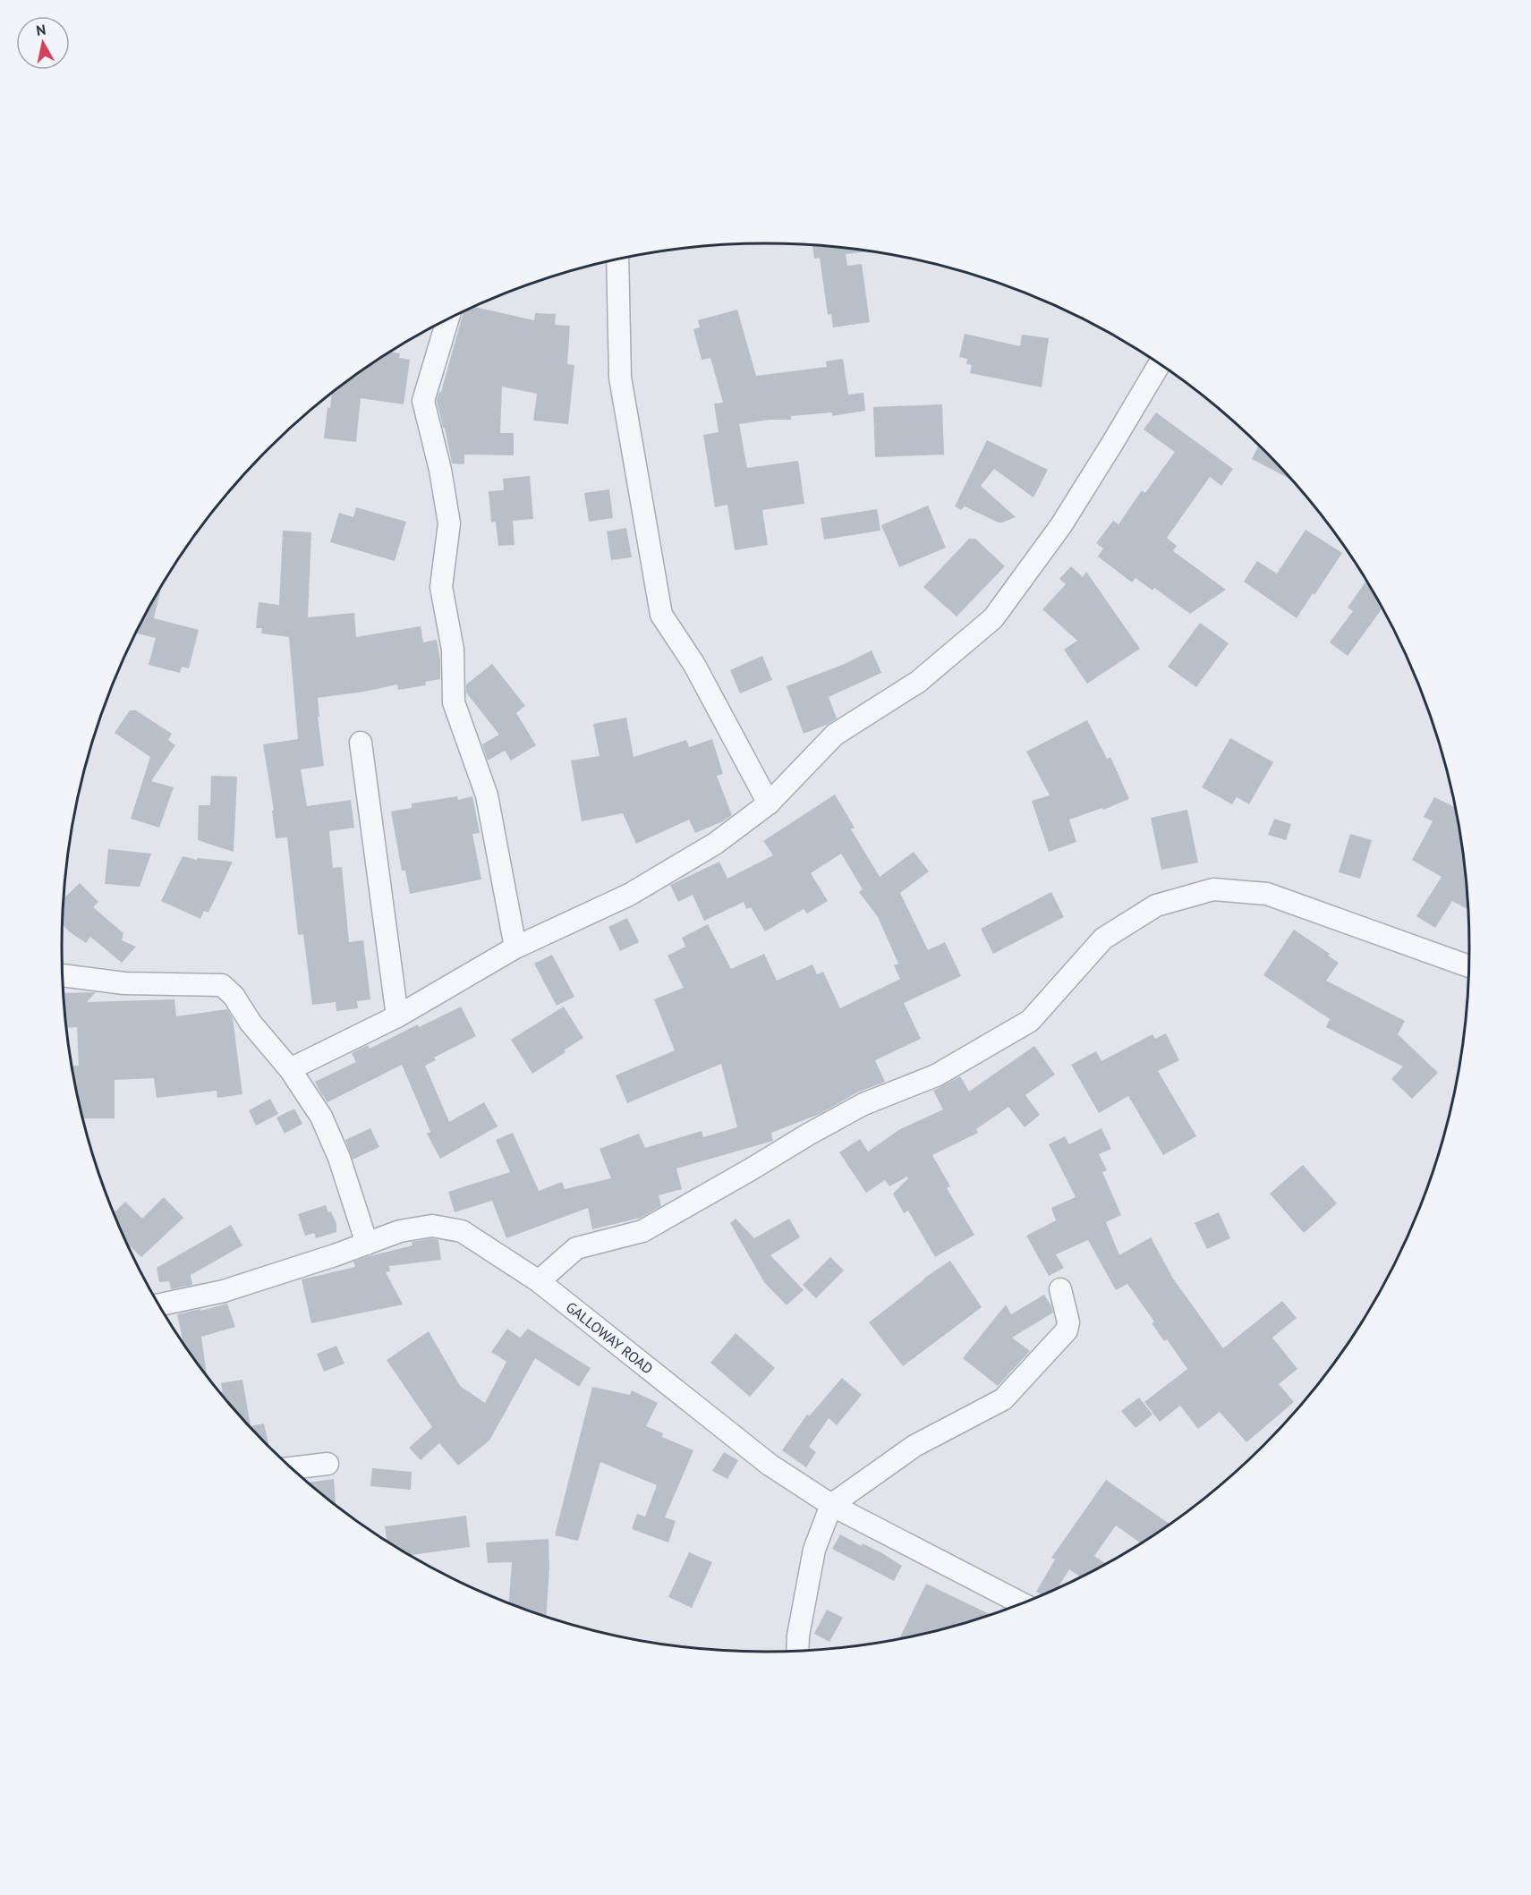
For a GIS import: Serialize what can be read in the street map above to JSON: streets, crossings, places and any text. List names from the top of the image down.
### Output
{
  "streets": {
    "street": ["GALLOWAY ROAD"]
  },
  "north": "top"
}
